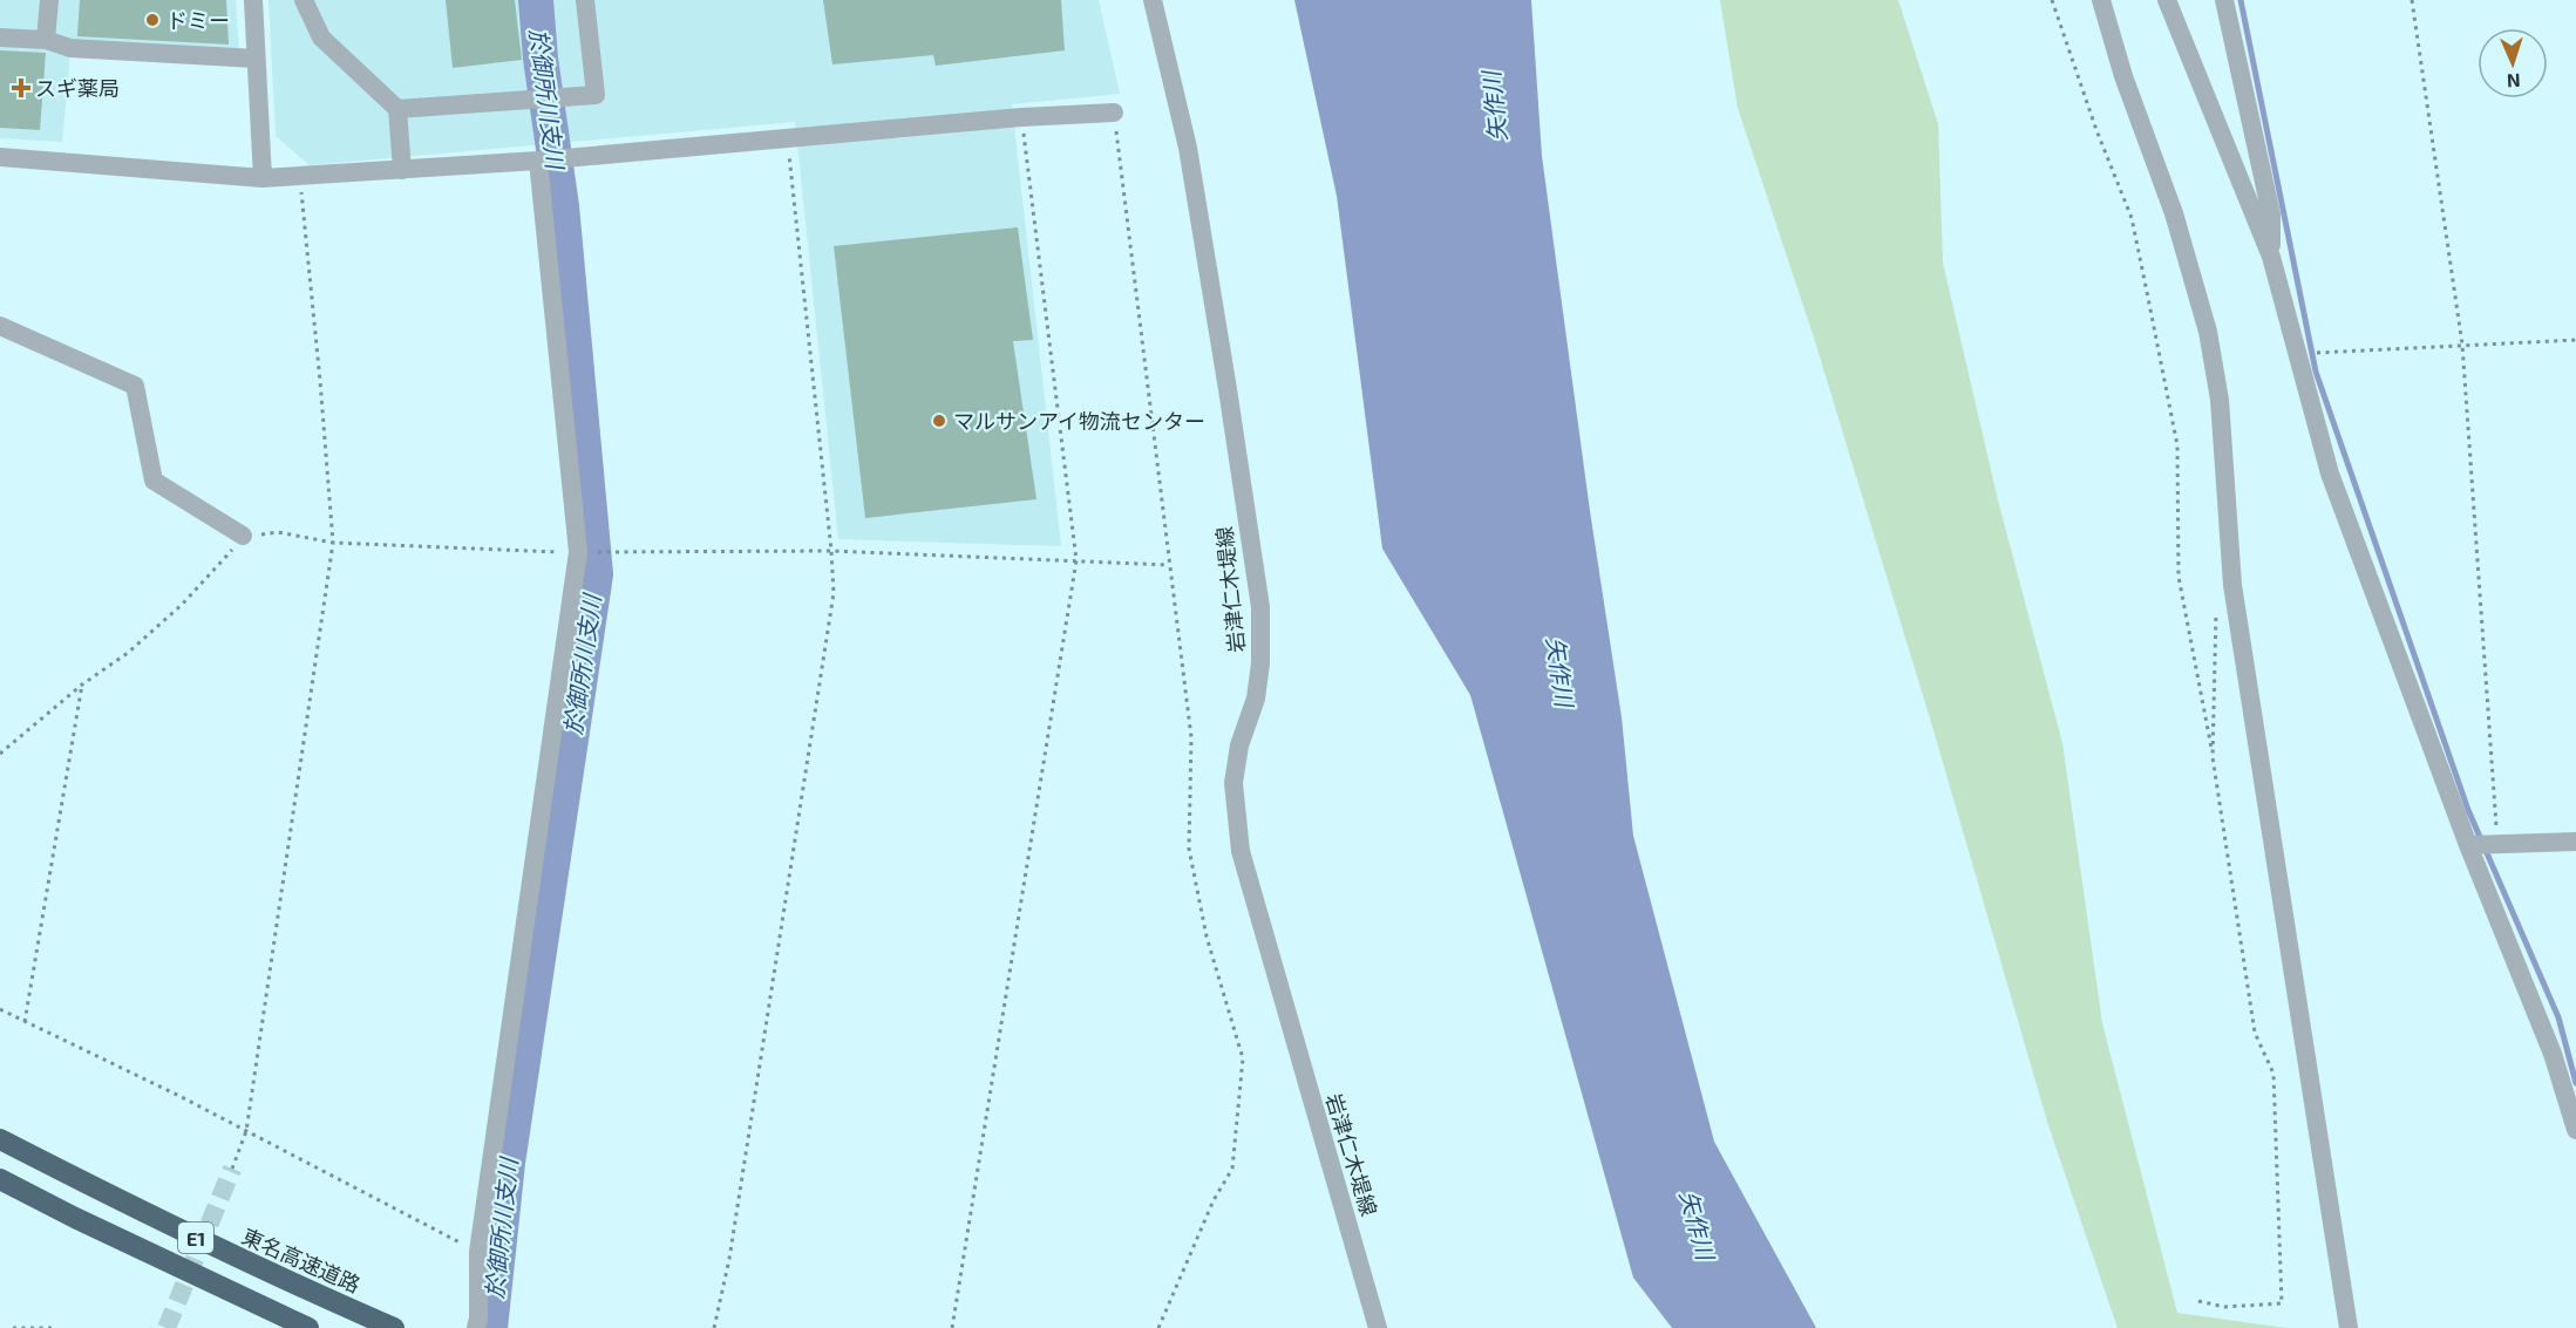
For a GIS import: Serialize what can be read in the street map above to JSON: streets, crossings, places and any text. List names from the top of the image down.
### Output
{
  "streets": {
    "highway": ["E1", "東名高速道路"],
    "street": ["岩津仁木堤線"]
  },
  "water": ["於御所川支川", "矢作川"],
  "places": {
    "other": ["ドミー", "マルサンアイ物流センター"],
    "health": ["スギ薬局"]
  },
  "north": "bottom"
}
